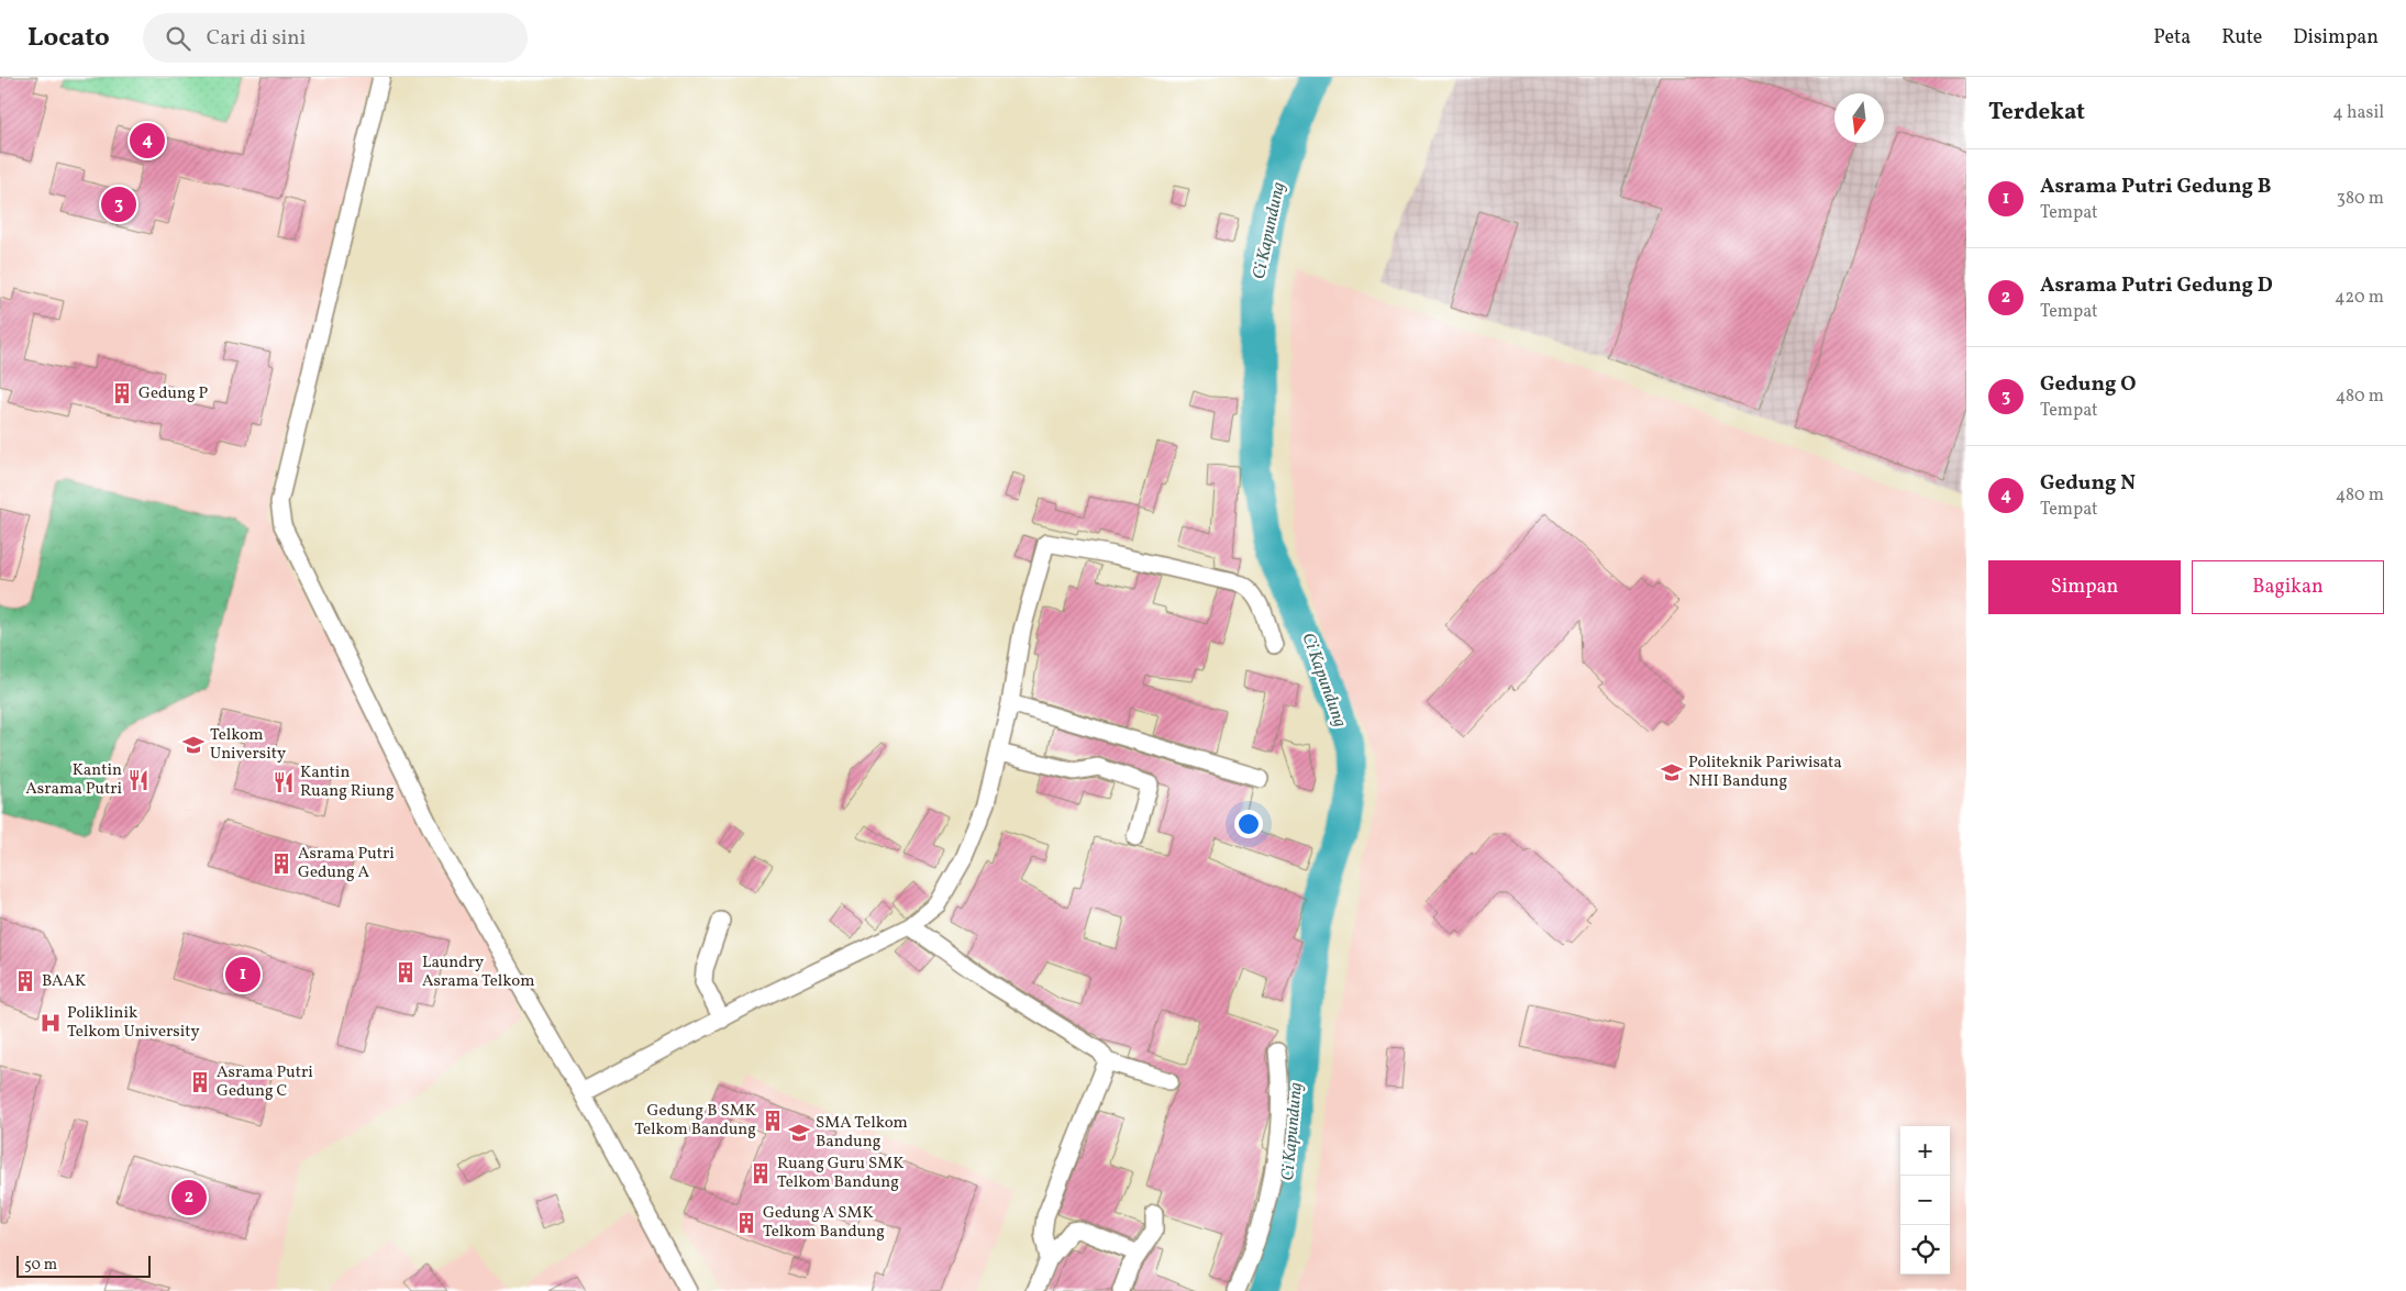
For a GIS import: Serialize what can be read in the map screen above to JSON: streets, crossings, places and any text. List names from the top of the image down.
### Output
{
  "water": ["Ci Kapundung"],
  "places": {
    "building": [
      "Gedung P",
      "Asrama Putri Gedung A",
      "Laundry Asrama Telkom",
      "BAAK",
      "Asrama Putri Gedung C",
      "Gedung B SMK Telkom Bandung",
      "Ruang Guru SMK Telkom Bandung",
      "Gedung A SMK Telkom Bandung"
    ],
    "school or university": ["Telkom University", "Politeknik Pariwisata NHI Bandung", "SMA Telkom Bandung"],
    "restaurant": ["Kantin Asrama Putri", "Kantin Ruang Riung"],
    "hospital": ["Poliklinik Telkom University"]
  },
  "scale_bar": "50 m",
  "north": "bottom",
  "page": {
    "header": "Locato",
    "search": "Cari di sini",
    "nav": ["Peta", "Rute", "Disimpan"],
    "heading": ["Terdekat", "4 hasil"],
    "pins": [
      "4",
      "3",
      "1",
      "2"
    ],
    "list": [
      {
        "mark": "1",
        "name": "Asrama Putri Gedung B",
        "note": "Tempat",
        "value": "380 m"
      },
      {
        "mark": "2",
        "name": "Asrama Putri Gedung D",
        "note": "Tempat",
        "value": "420 m"
      },
      {
        "mark": "3",
        "name": "Gedung O",
        "note": "Tempat",
        "value": "480 m"
      },
      {
        "mark": "4",
        "name": "Gedung N",
        "note": "Tempat",
        "value": "480 m"
      }
    ],
    "buttons": ["Simpan", "Bagikan"],
    "map_buttons": ["+", "−"],
    "scale": "50 m"
  }
}
